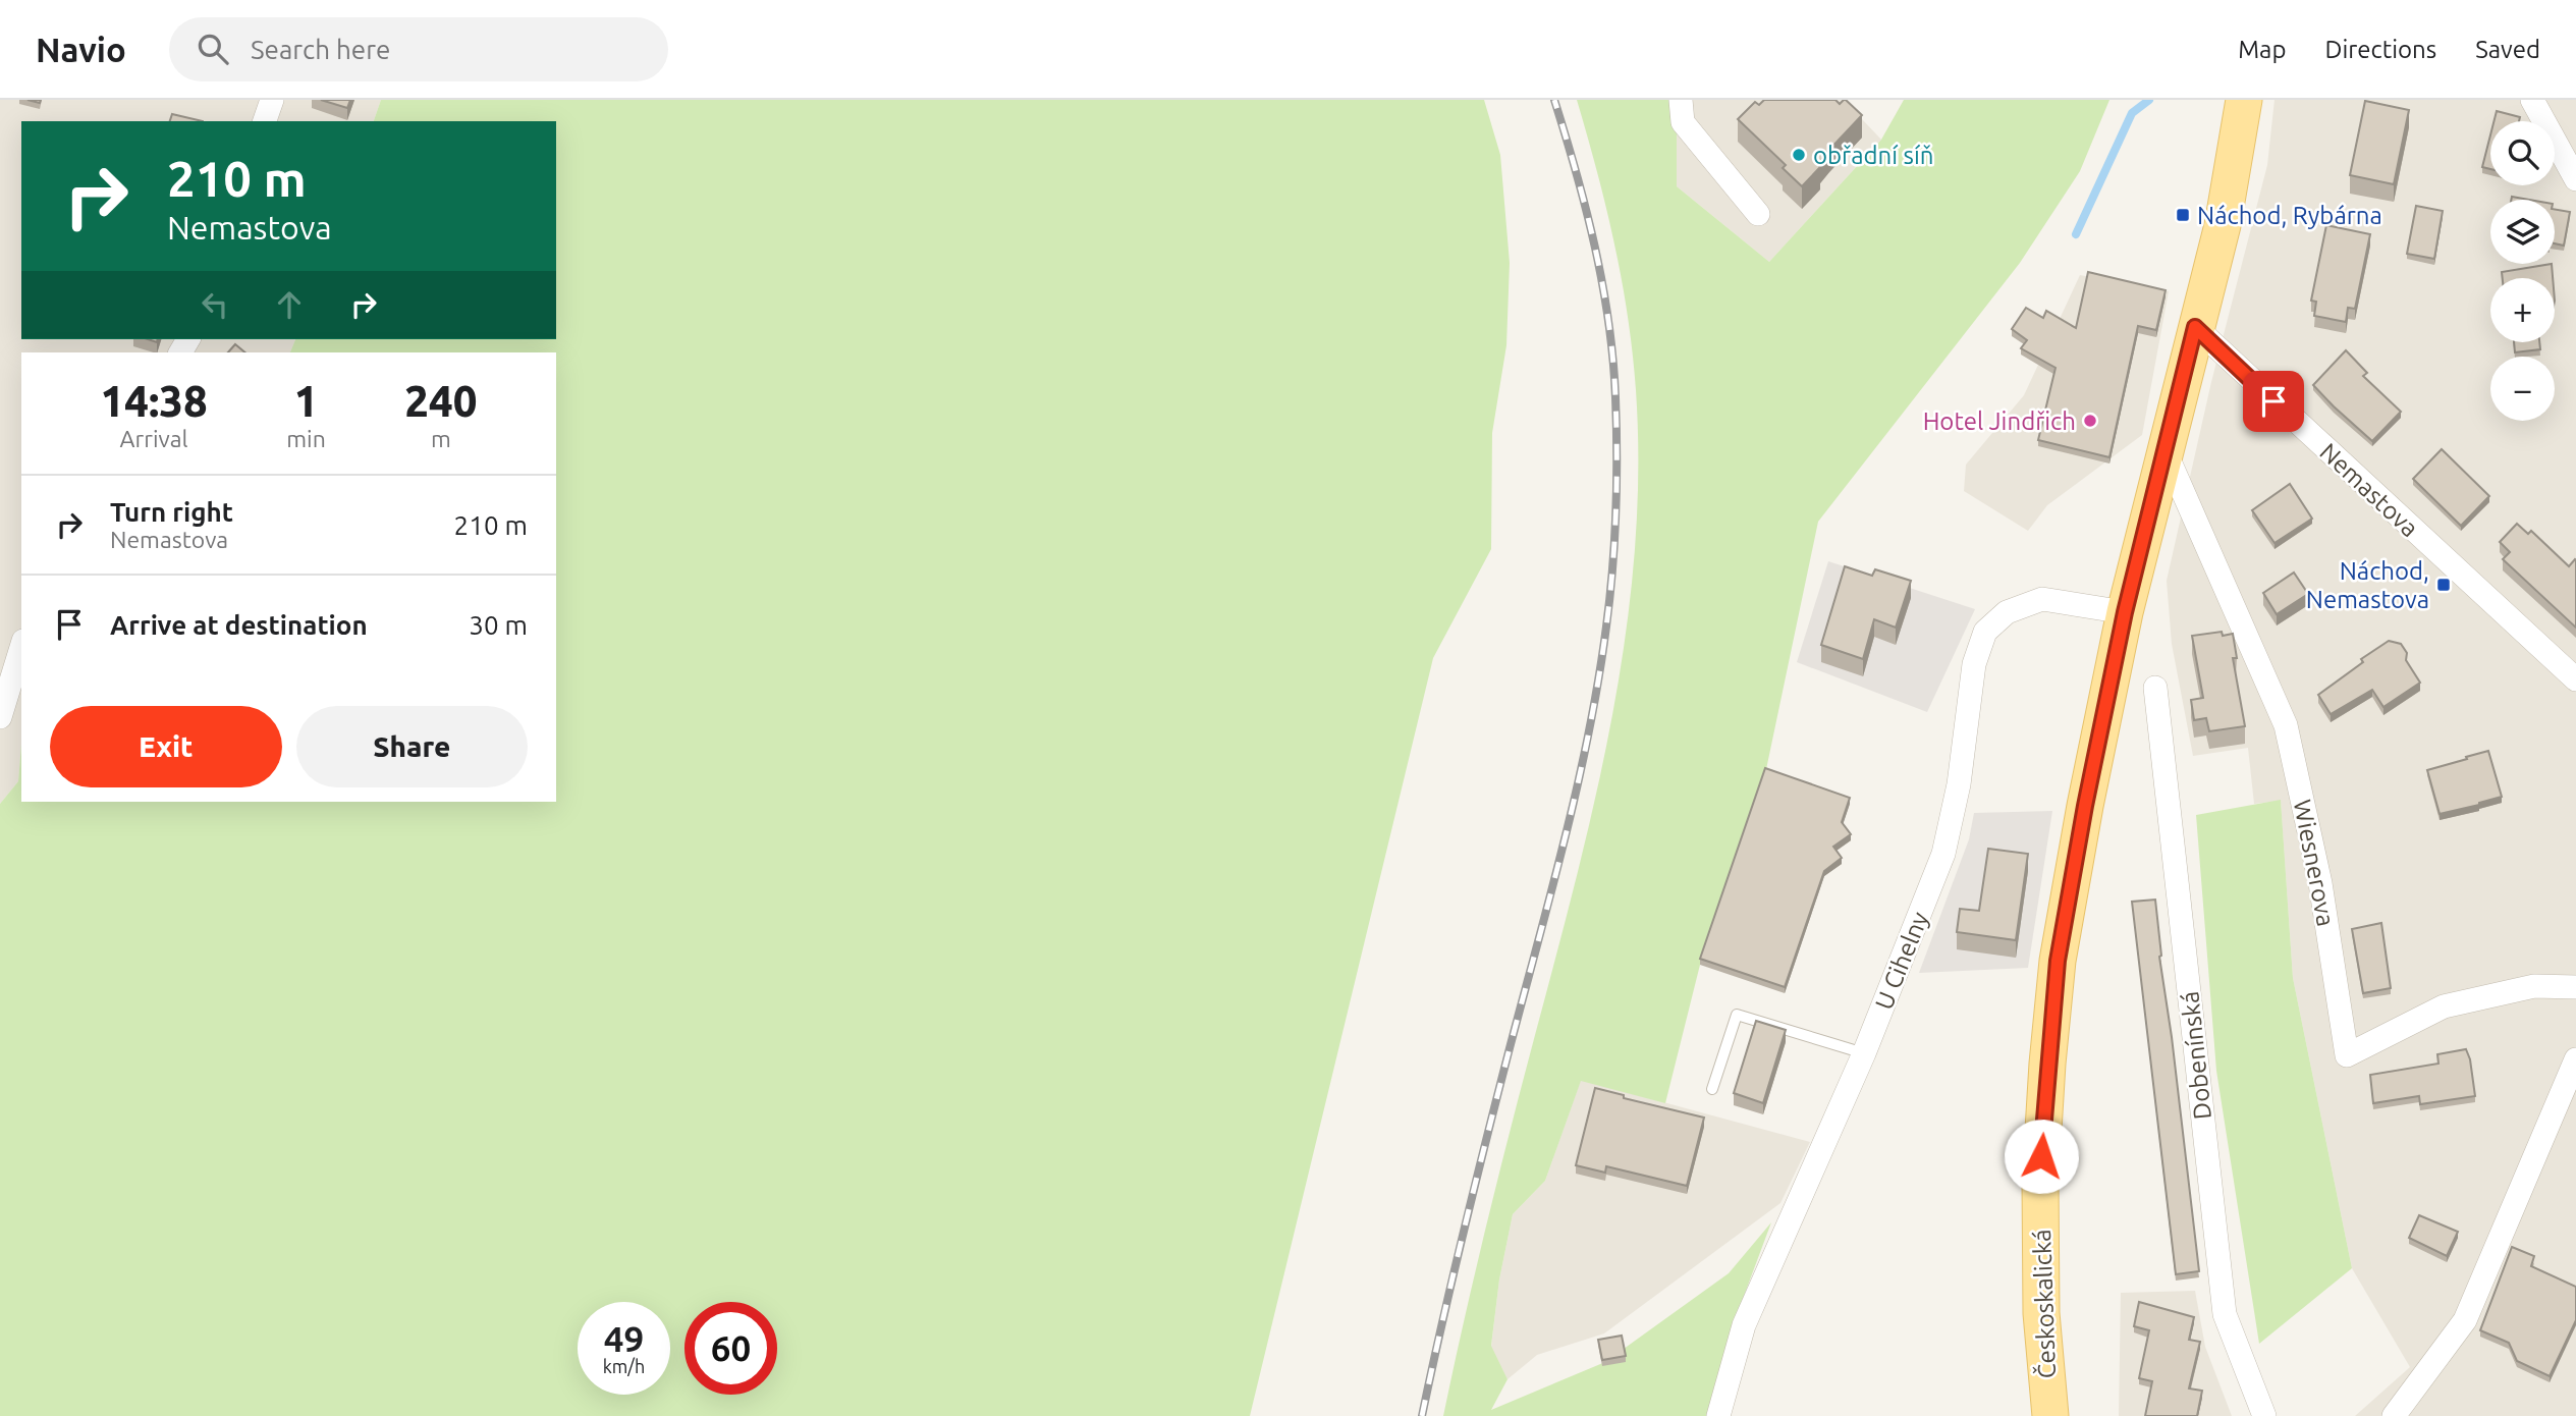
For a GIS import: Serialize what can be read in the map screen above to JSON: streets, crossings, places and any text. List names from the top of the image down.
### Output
{
  "streets": {
    "main road": ["Českoskalická"],
    "street": [
      "Nemastova",
      "Wiesnerova",
      "U Cihelny",
      "Dobenínská"
    ]
  },
  "crossings": [
    ["Nemastova", "Českoskalická"],
    ["Wiesnerova", "Českoskalická"],
    ["U Cihelny", "Českoskalická"]
  ],
  "places": {
    "other": ["obřadní síň", "Hotel Jindřich"],
    "transit": ["Náchod, Rybárna", "Náchod, Nemastova"]
  },
  "page": {
    "header": "Navio",
    "search": "Search here",
    "nav": ["Map", "Directions", "Saved"],
    "map_buttons": ["+", "−"],
    "turn": ["210 m", "Nemastova"],
    "eta": [
      "14:38",
      "Arrival",
      "1",
      "min",
      "240",
      "m"
    ],
    "list": [
      {
        "name": "Turn right",
        "note": "Nemastova",
        "value": "210 m"
      },
      {
        "name": "Arrive at destination",
        "value": "30 m"
      }
    ],
    "buttons": ["Exit", "Share"],
    "speed": "49 km/h",
    "limit": "60"
  }
}
